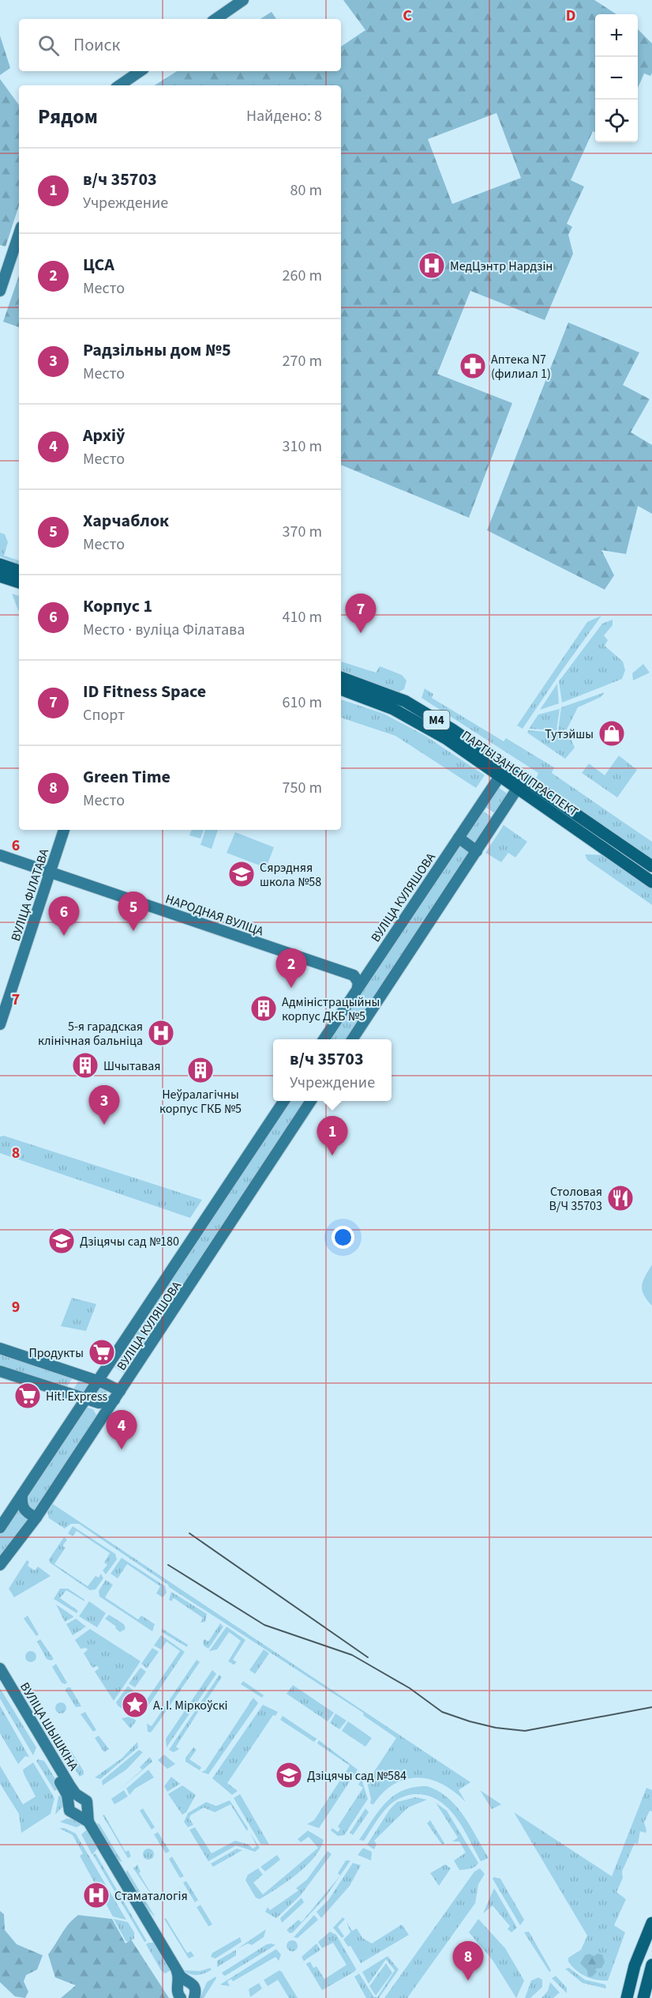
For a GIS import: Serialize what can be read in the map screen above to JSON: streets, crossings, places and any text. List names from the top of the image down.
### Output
{
  "streets": {
    "main road": [
      "М4",
      "ПАРТЫЗАНСКІ ПРАСПЕКТ",
      "ВУЛІЦА ФІЛАТАВА",
      "ВУЛІЦА КУЛЯШОВА",
      "НАРОДНАЯ ВУЛІЦА",
      "ВУЛІЦА ШЫШКІНА"
    ]
  },
  "crossings": [
    ["ПАРТЫЗАНСКІ ПРАСПЕКТ", "ВУЛІЦА КУЛЯШОВА"],
    ["ВУЛІЦА ФІЛАТАВА", "НАРОДНАЯ ВУЛІЦА"],
    ["ВУЛІЦА КУЛЯШОВА", "НАРОДНАЯ ВУЛІЦА"]
  ],
  "places": {
    "hospital": ["МедЦэнтр Нардзін", "5-я гарадская клінічная бальніца", "Стаматалогія"],
    "pharmacy": ["Аптека N7 (филиал 1)"],
    "shop": ["Тутэйшы"],
    "school or university": ["Сярэдняя школа №58", "Дзіцячы сад №180", "Дзіцячы сад №584"],
    "building": ["Адміністрацыйны корпус ДКБ №5", "Шчытавая", "Неўралагічны корпус ГКБ №5"],
    "restaurant": ["Столовая В/Ч 35703"],
    "supermarket": ["Продукты", "Hit! Express"],
    "place": ["А. І. Міркоўскі"]
  },
  "page": {
    "map_buttons": ["+", "−"],
    "search": "Поиск",
    "heading": ["Рядом", "Найдено: 8"],
    "list": [
      {
        "mark": "1",
        "name": "в/ч 35703",
        "note": "Учреждение",
        "value": "80 m"
      },
      {
        "mark": "2",
        "name": "ЦСА",
        "note": "Место",
        "value": "260 m"
      },
      {
        "mark": "3",
        "name": "Радзільны дом №5",
        "note": "Место",
        "value": "270 m"
      },
      {
        "mark": "4",
        "name": "Архіў",
        "note": "Место",
        "value": "310 m"
      },
      {
        "mark": "5",
        "name": "Харчаблок",
        "note": "Место",
        "value": "370 m"
      },
      {
        "mark": "6",
        "name": "Корпус 1",
        "note": "Место · вуліца Філатава",
        "value": "410 m"
      },
      {
        "mark": "7",
        "name": "ID Fitness Space",
        "note": "Спорт",
        "value": "610 m"
      },
      {
        "mark": "8",
        "name": "Green Time",
        "note": "Место",
        "value": "750 m"
      }
    ],
    "pins": [
      "7",
      "5",
      "6",
      "2",
      "3",
      "1",
      "4",
      "8"
    ],
    "popup": ["в/ч 35703", "Учреждение"]
  },
  "grid": {
    "columns": ["C", "D"],
    "rows": [
      "6",
      "7",
      "8",
      "9"
    ]
  }
}
